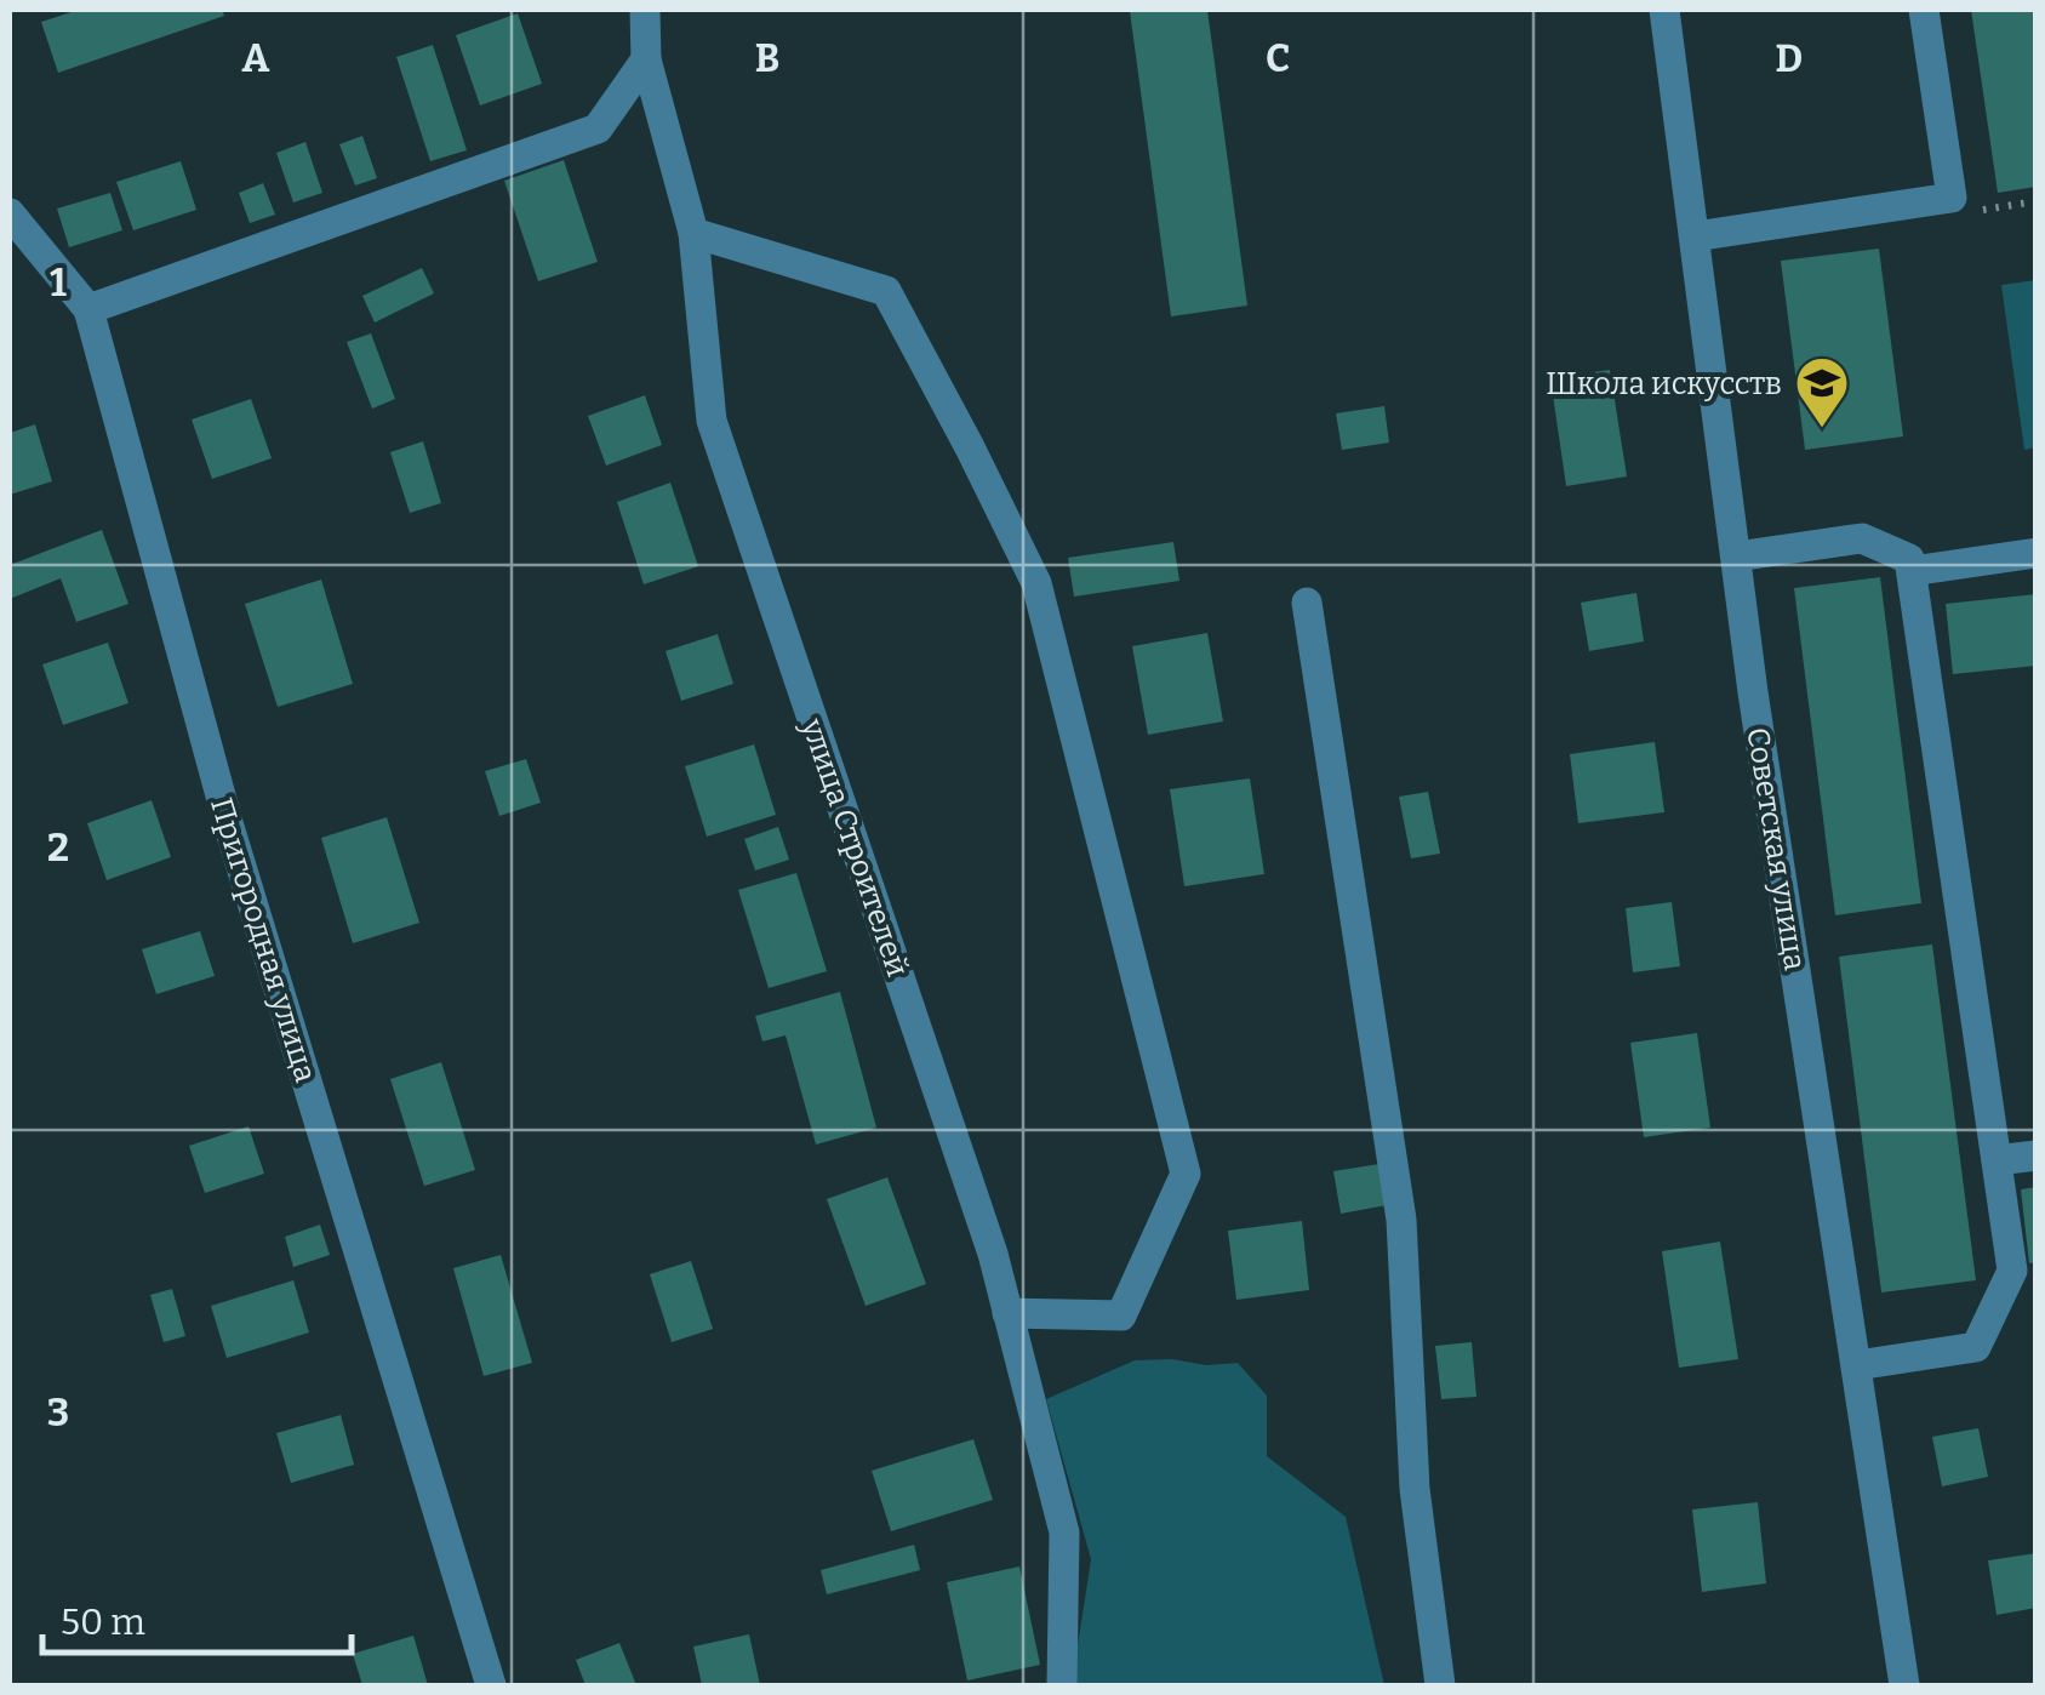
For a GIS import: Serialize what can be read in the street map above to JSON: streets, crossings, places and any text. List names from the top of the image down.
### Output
{
  "streets": {
    "street": ["улица Строителей", "Советская улица", "Пригородная улица"]
  },
  "places": {
    "school or university": ["Школа искусств"]
  },
  "scale_bar": "50 m",
  "grid": {
    "columns": [
      "A",
      "B",
      "C",
      "D"
    ],
    "rows": ["1", "2", "3"]
  }
}
